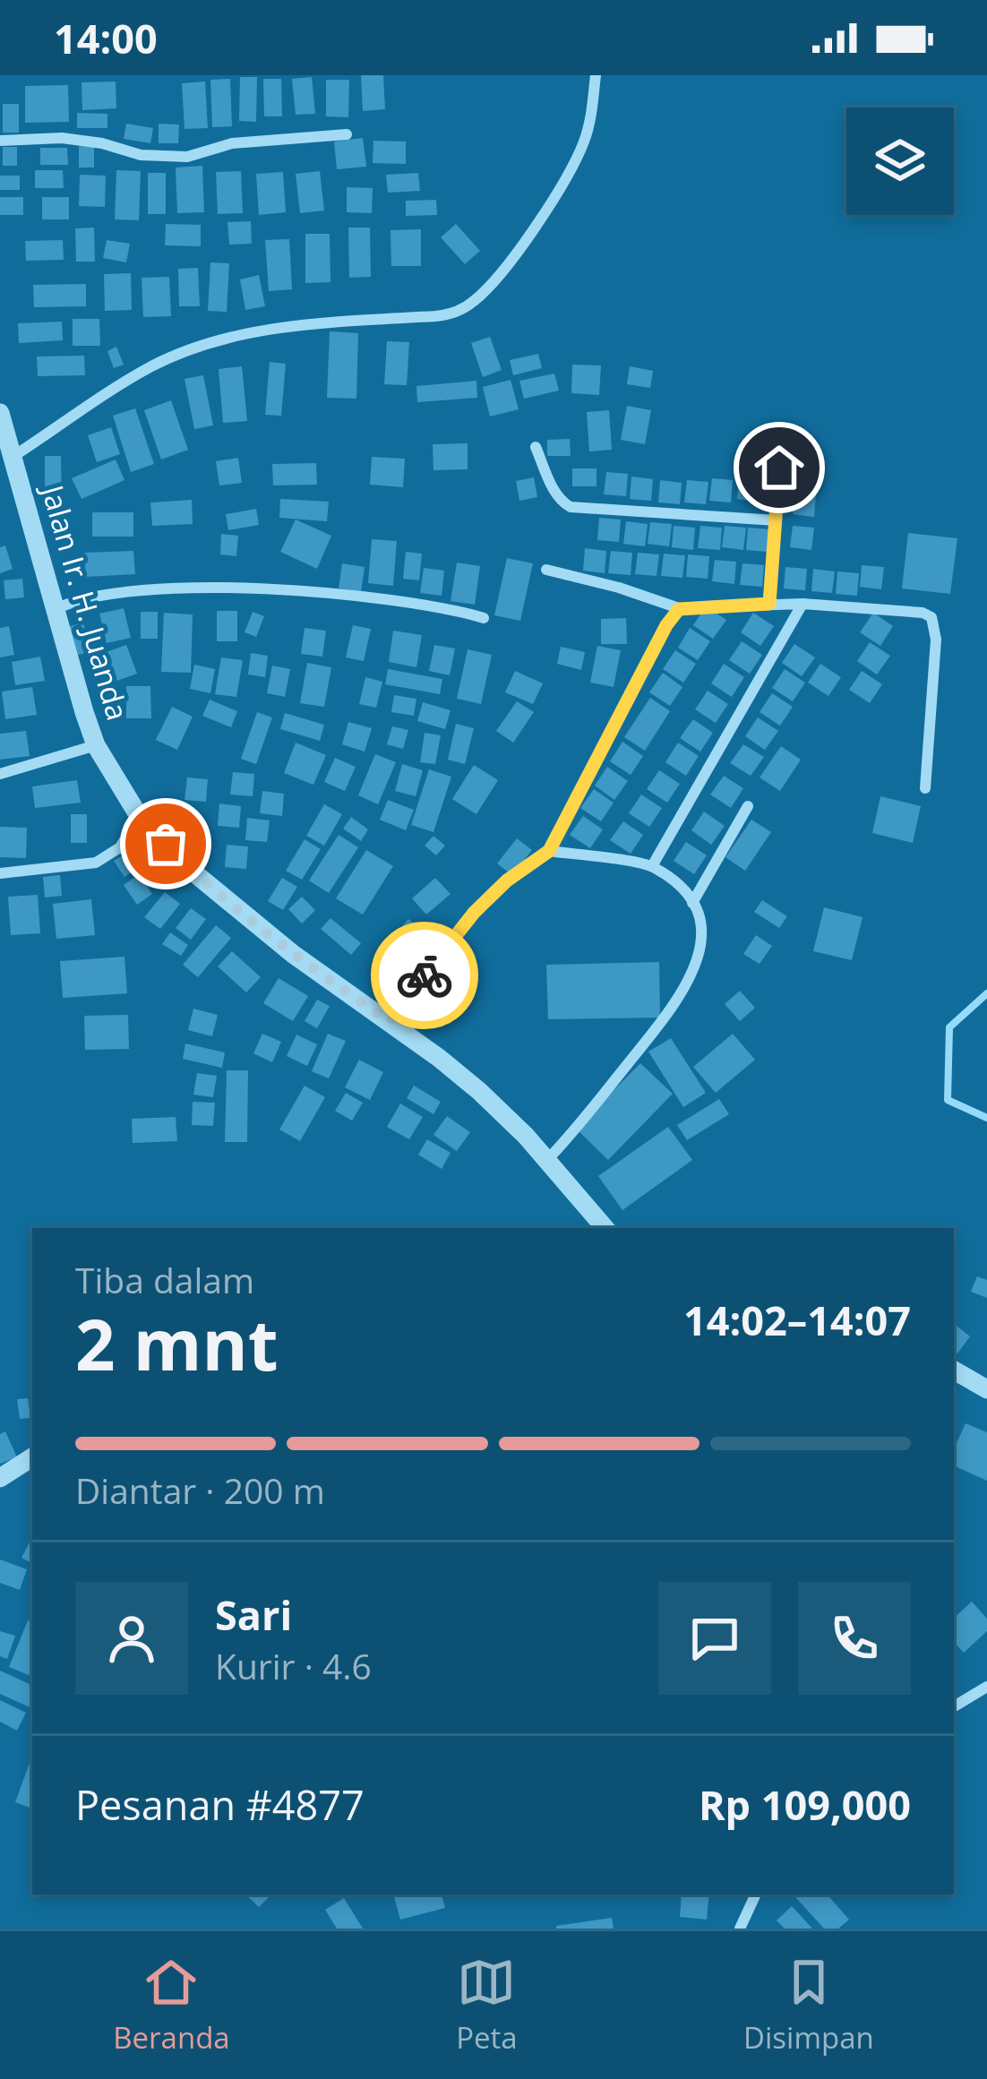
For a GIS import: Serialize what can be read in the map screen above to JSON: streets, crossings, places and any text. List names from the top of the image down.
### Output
{
  "streets": {
    "street": ["Jalan Ir. H. Juanda"]
  },
  "page": {
    "status": "14:00",
    "heading": ["2 mnt", "Tiba dalam", "14:02–14:07"],
    "panel": [
      "Sari",
      "Kurir · 4.6",
      "Pesanan #4877",
      "Rp 109,000"
    ],
    "bar": "Diantar · 200 m",
    "tabs": ["Beranda", "Peta", "Disimpan"]
  }
}
